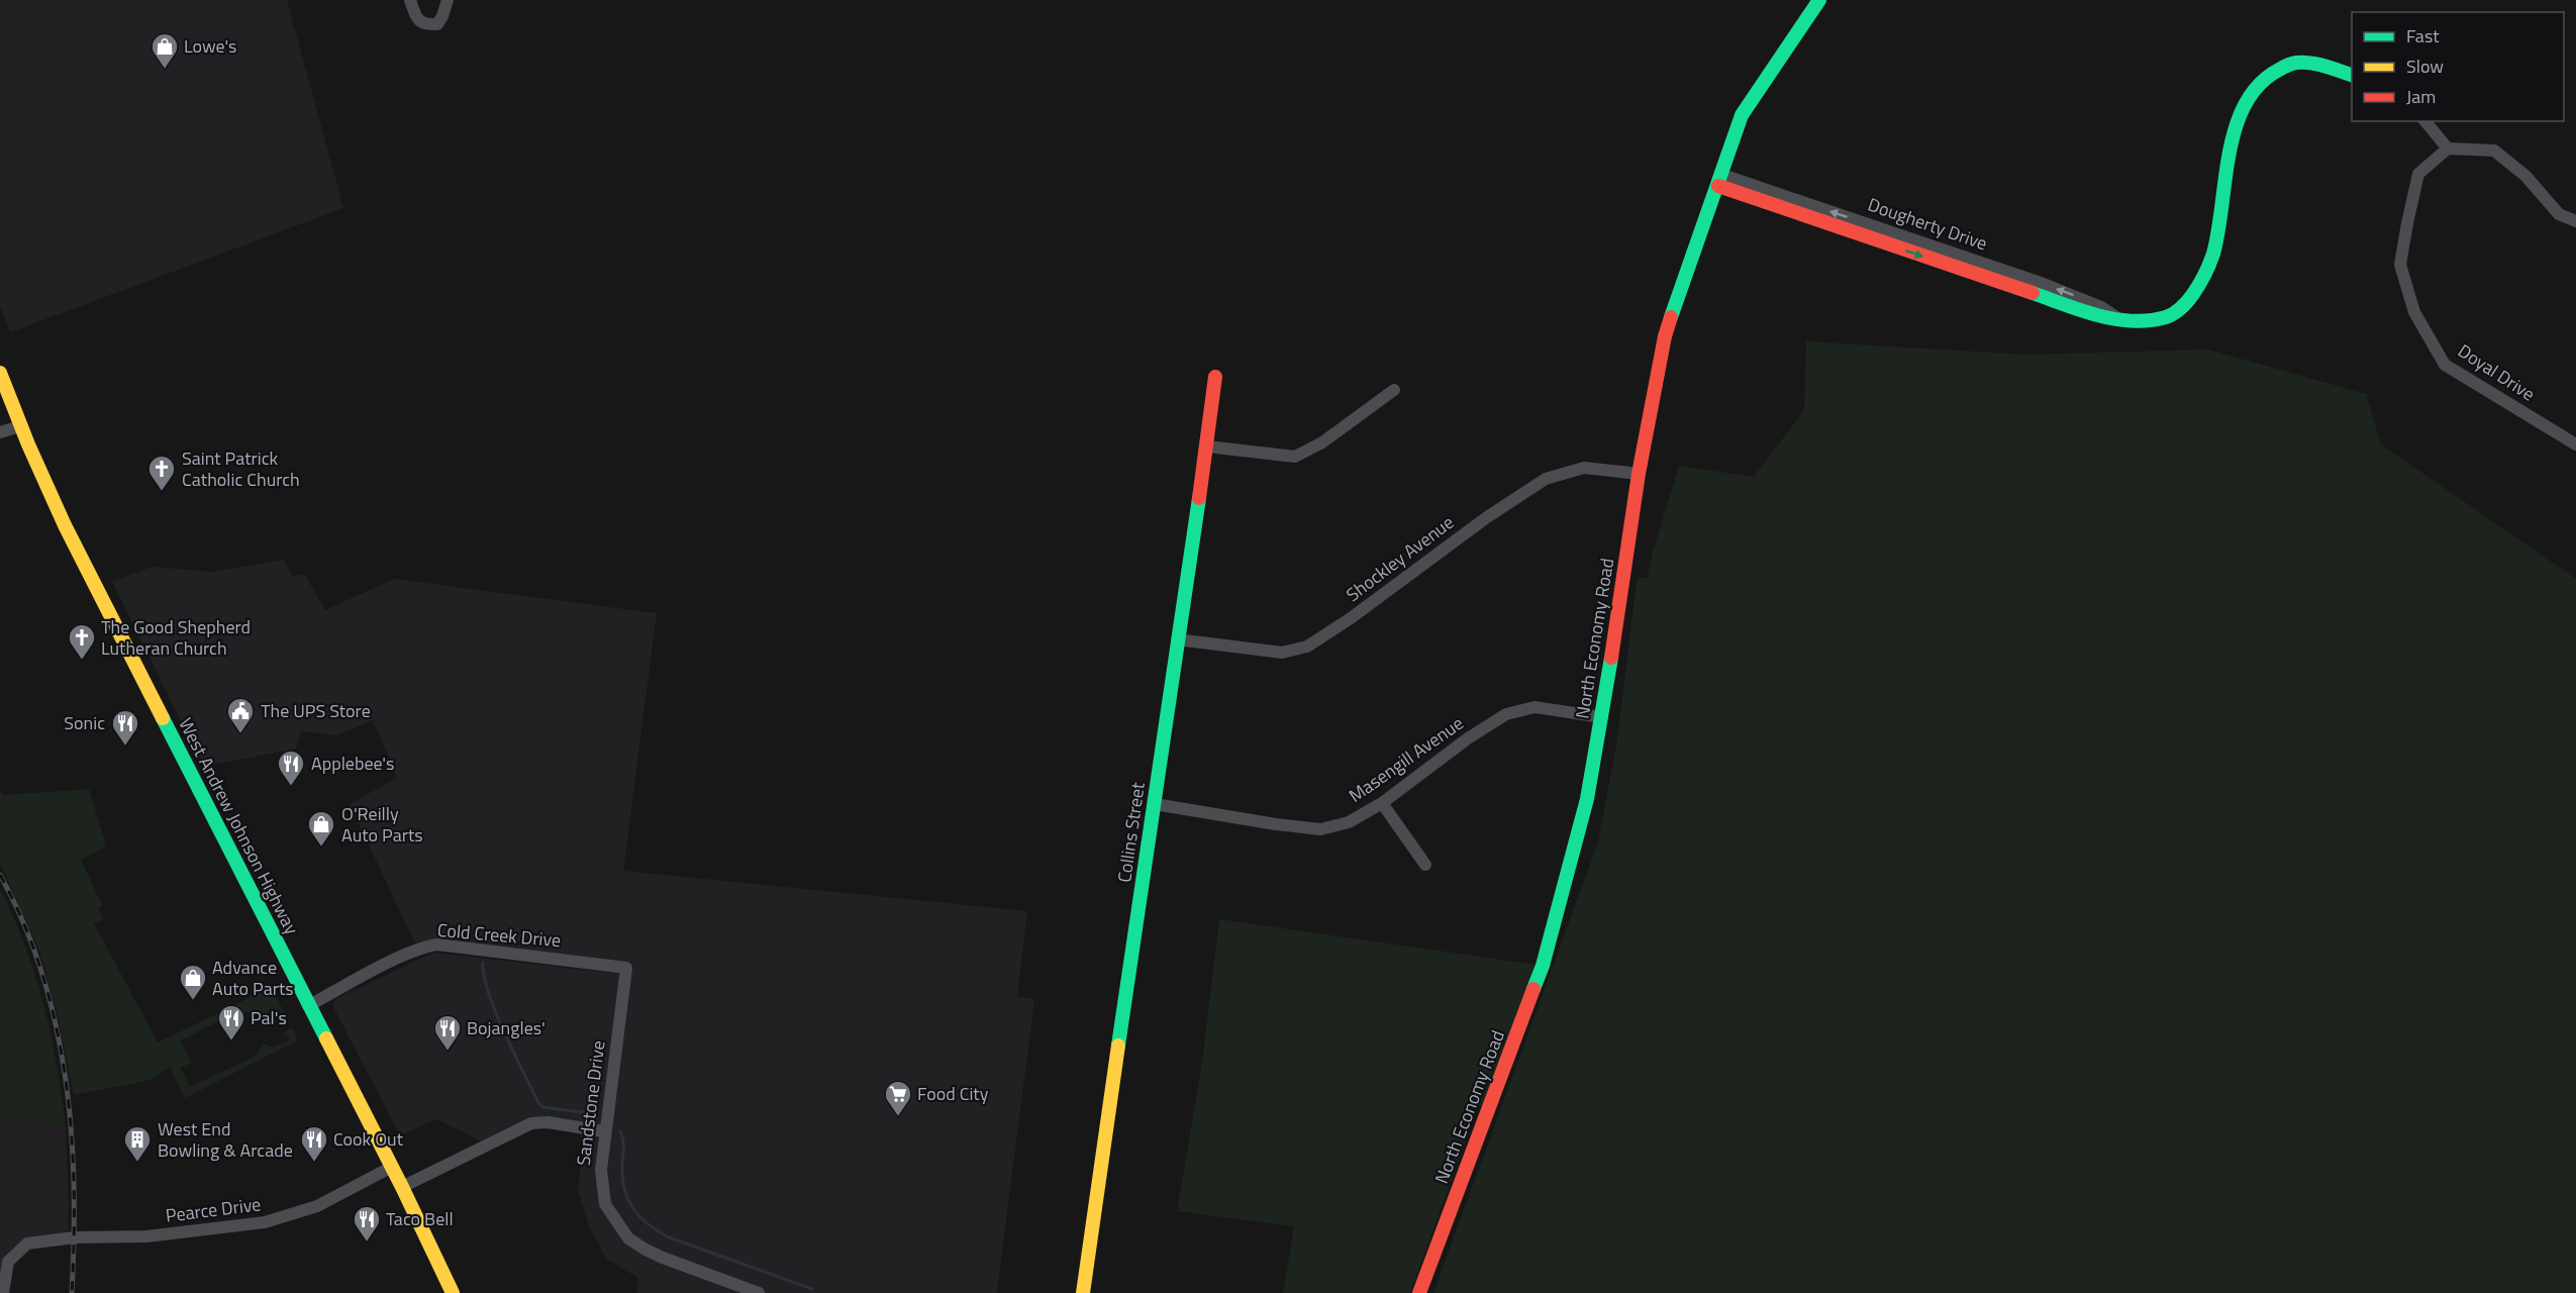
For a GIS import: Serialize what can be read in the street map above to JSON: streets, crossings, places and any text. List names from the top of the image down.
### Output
{
  "streets": {
    "street": [
      "Dougherty Drive",
      "Doyal Drive",
      "Shockley Avenue",
      "North Economy Road",
      "Masengill Avenue",
      "West Andrew Johnson Highway",
      "Collins Street",
      "Cold Creek Drive",
      "Sandstone Drive",
      "Pearce Drive"
    ]
  },
  "crossings": [
    ["Dougherty Drive", "North Economy Road"],
    ["Shockley Avenue", "North Economy Road"],
    ["Shockley Avenue", "Collins Street"],
    ["North Economy Road", "Masengill Avenue"],
    ["Masengill Avenue", "Collins Street"],
    ["West Andrew Johnson Highway", "Cold Creek Drive"],
    ["West Andrew Johnson Highway", "Pearce Drive"],
    ["Cold Creek Drive", "Sandstone Drive"]
  ],
  "places": {
    "shop": ["Lowe's", "O'Reilly Auto Parts", "Advance Auto Parts"],
    "church": ["Saint Patrick Catholic Church", "The Good Shepherd Lutheran Church"],
    "public building": ["The UPS Store"],
    "restaurant": [
      "Sonic",
      "Applebee's",
      "Pal's",
      "Bojangles'",
      "Cook Out",
      "Taco Bell"
    ],
    "supermarket": ["Food City"],
    "building": ["West End Bowling & Arcade"]
  },
  "legend": ["Fast", "Slow", "Jam"]
}
